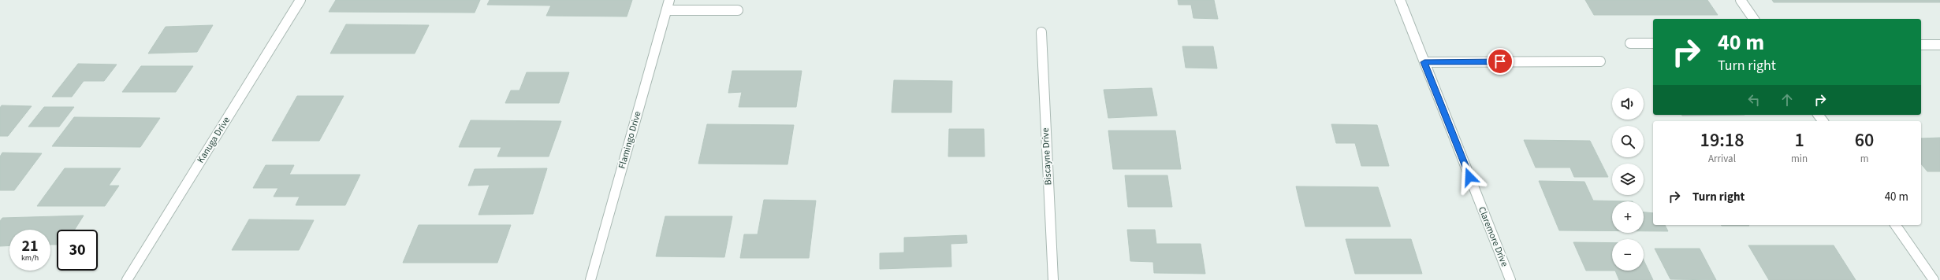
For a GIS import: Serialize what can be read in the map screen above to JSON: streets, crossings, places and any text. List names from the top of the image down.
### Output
{
  "streets": {
    "street": [
      "Kanuga Drive",
      "Flamingo Drive",
      "Biscayne Drive",
      "Claremore Drive"
    ]
  },
  "page": {
    "turn": ["40 m", "Turn right"],
    "map_buttons": ["+", "−"],
    "eta": [
      "19:18",
      "Arrival",
      "1",
      "min",
      "60",
      "m"
    ],
    "list": [
      {
        "name": "Turn right",
        "value": "40 m"
      }
    ],
    "speed": "21 km/h",
    "limit": "30"
  }
}
